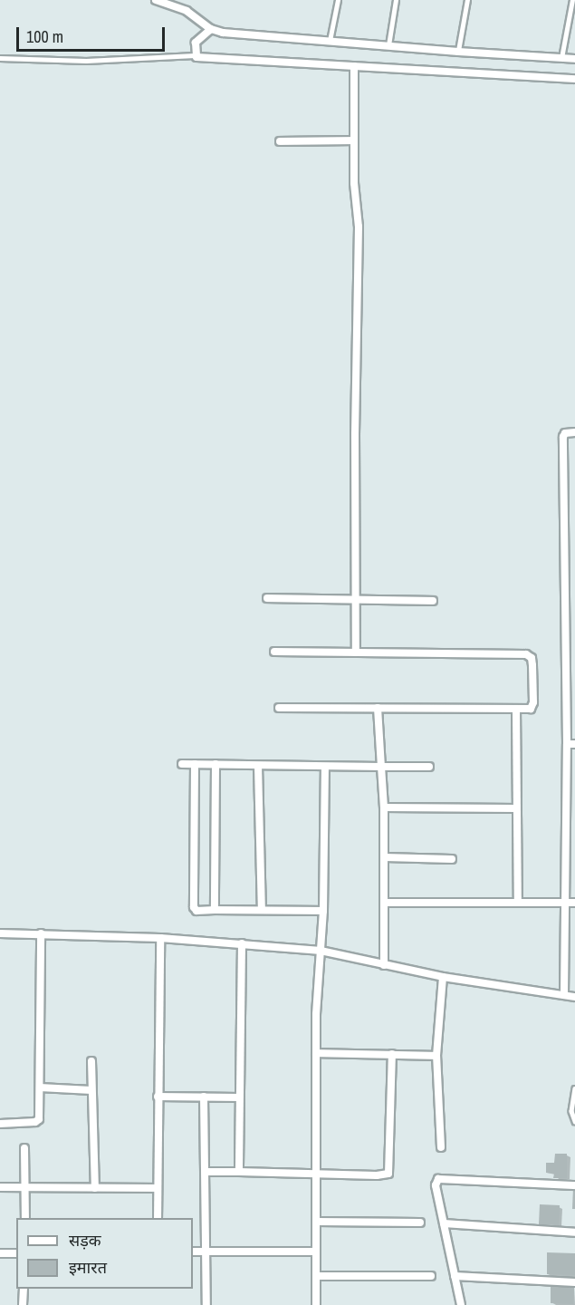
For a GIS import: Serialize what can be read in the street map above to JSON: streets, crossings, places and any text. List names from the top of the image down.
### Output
{
  "legend": ["सड़क", "इमारत"],
  "scale_bar": "100 m"
}
